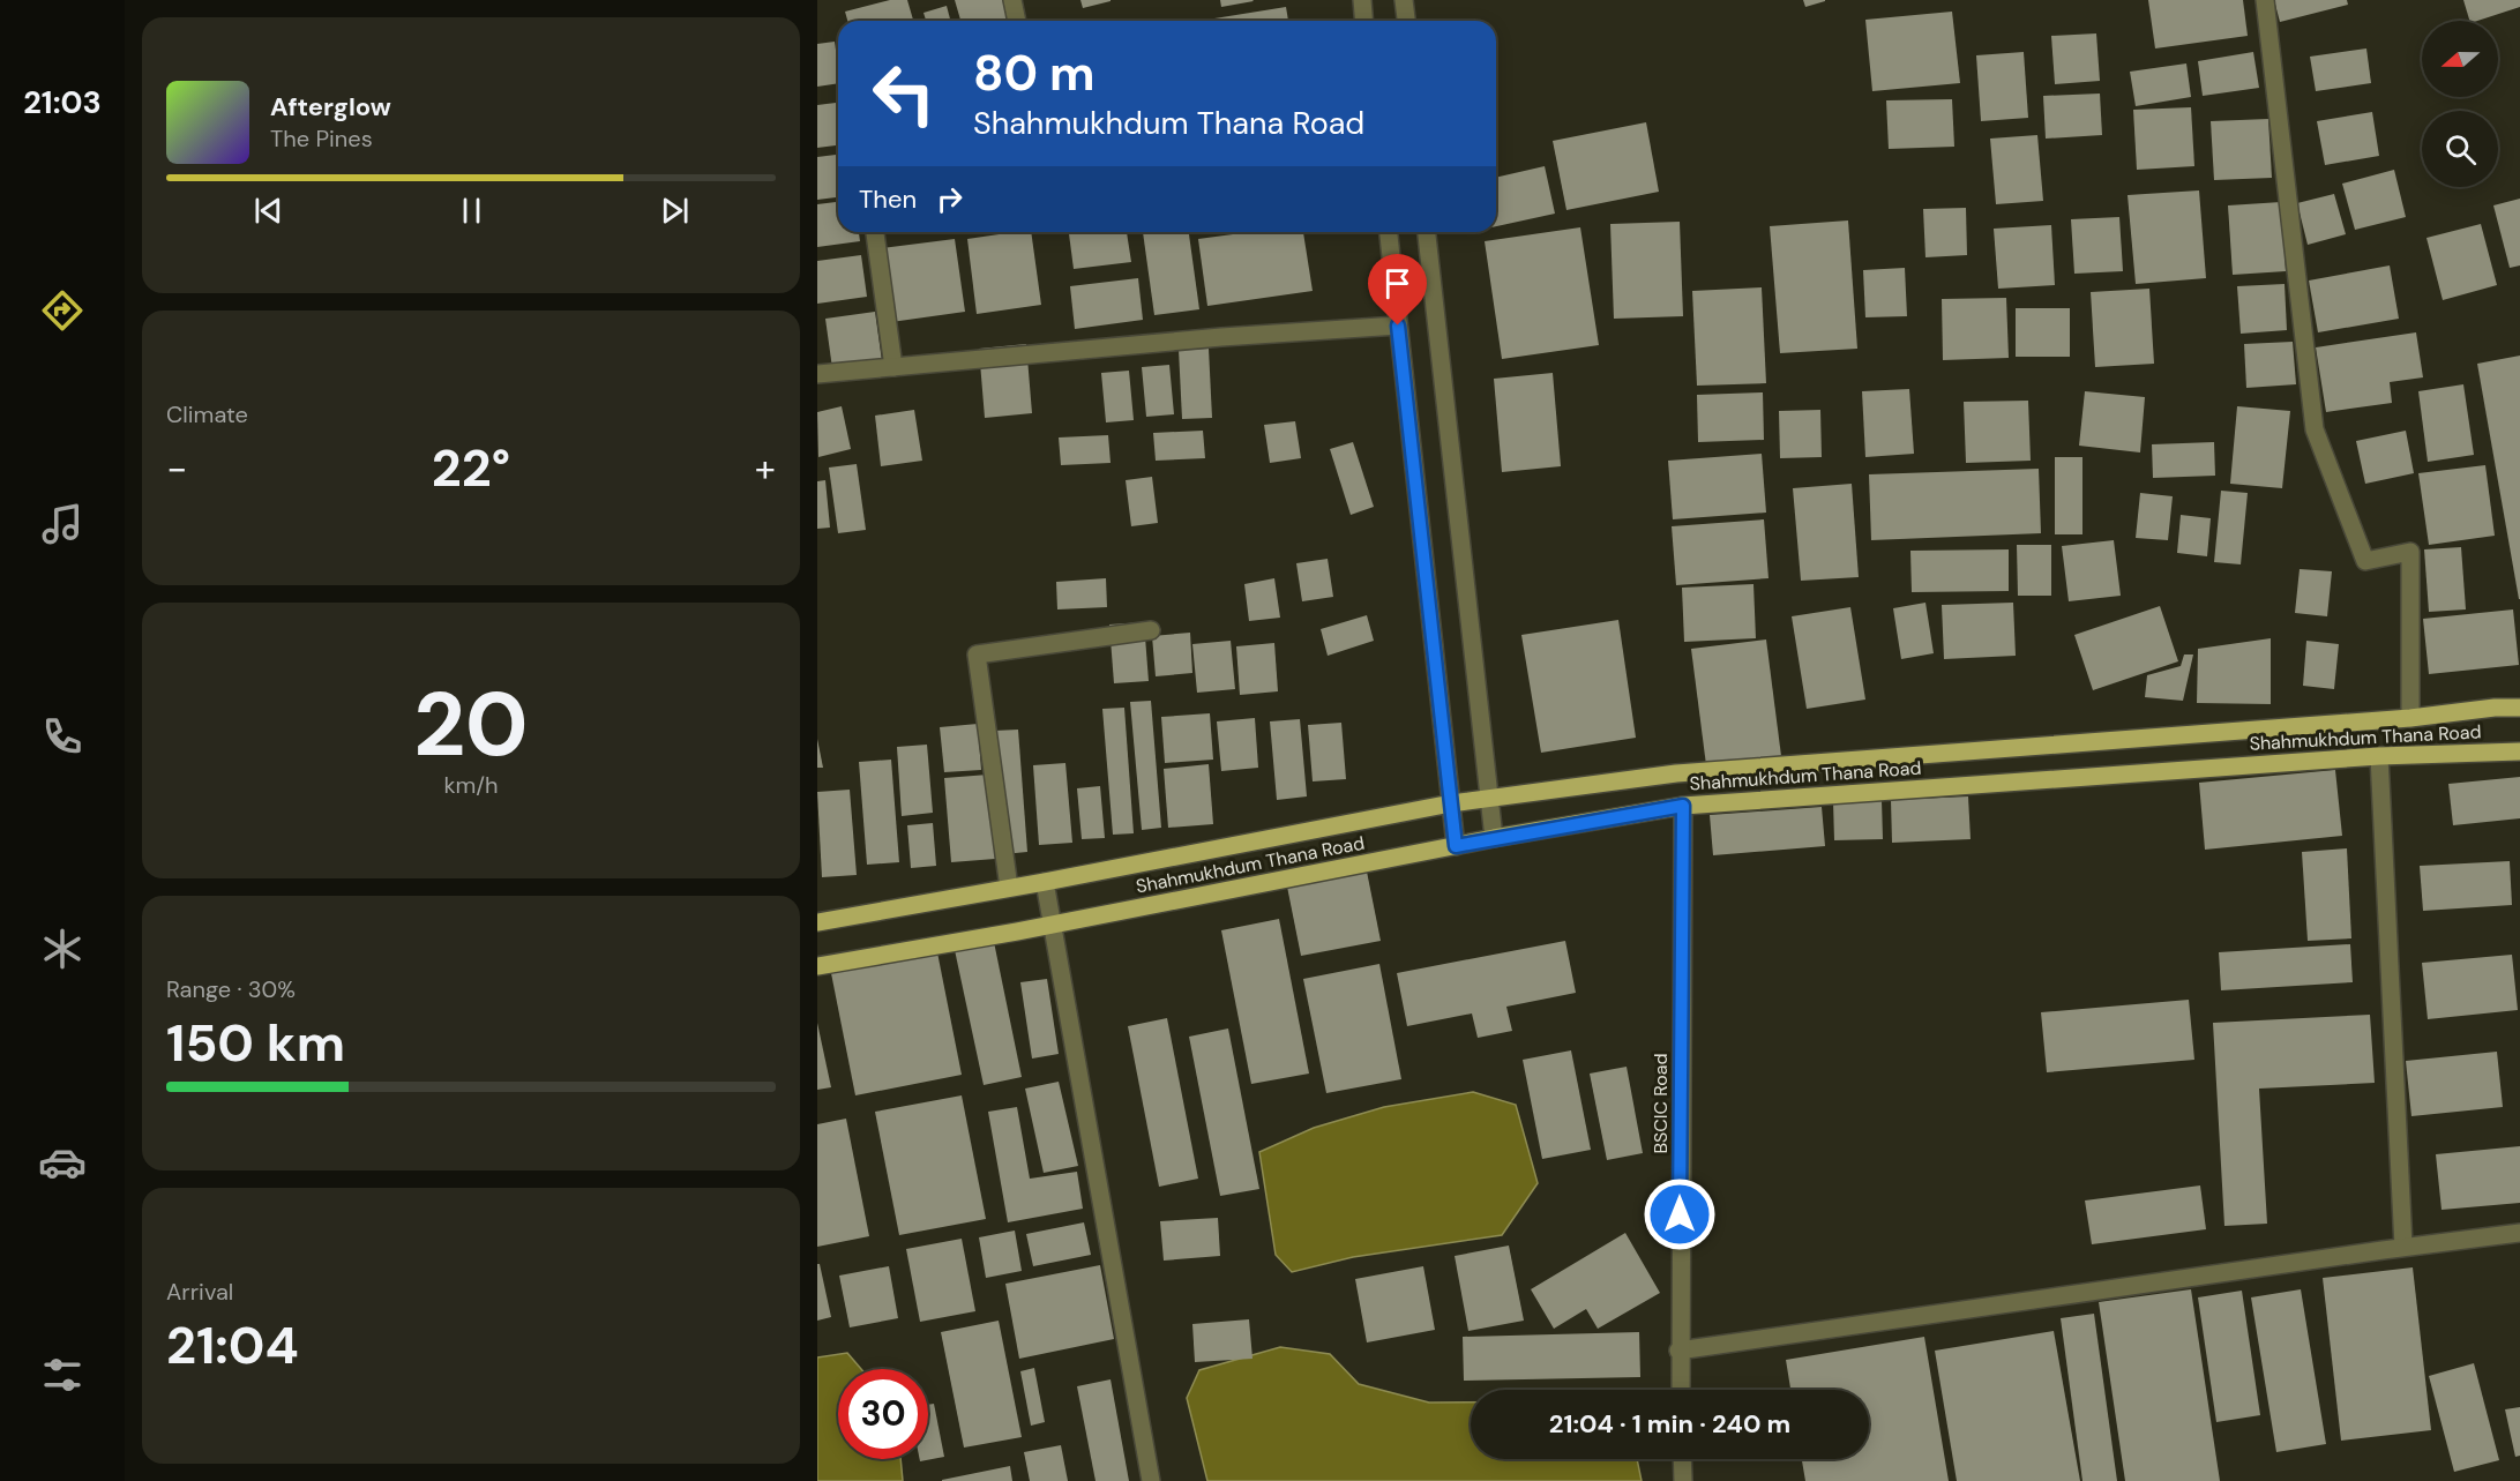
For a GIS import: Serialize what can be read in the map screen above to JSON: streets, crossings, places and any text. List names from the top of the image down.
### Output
{
  "streets": {
    "main road": ["Shahmukhdum Thana Road"],
    "street": ["BSCIC Road"]
  },
  "crossings": [
    ["Shahmukhdum Thana Road", "BSCIC Road"]
  ],
  "north": "left",
  "page": {
    "tabs": "21:03",
    "turn": ["80 m", "Shahmukhdum Thana Road"],
    "song": ["Afterglow", "The Pines"],
    "then": "Then",
    "tile": [
      "Climate",
      ["20", "km/h"],
      ["Range · 30%", "150 km"],
      ["Arrival", "21:04"]
    ],
    "heat": ["−", "22°", "+"],
    "limit": "30",
    "trip": "21:04 · 1 min · 240 m"
  }
}
